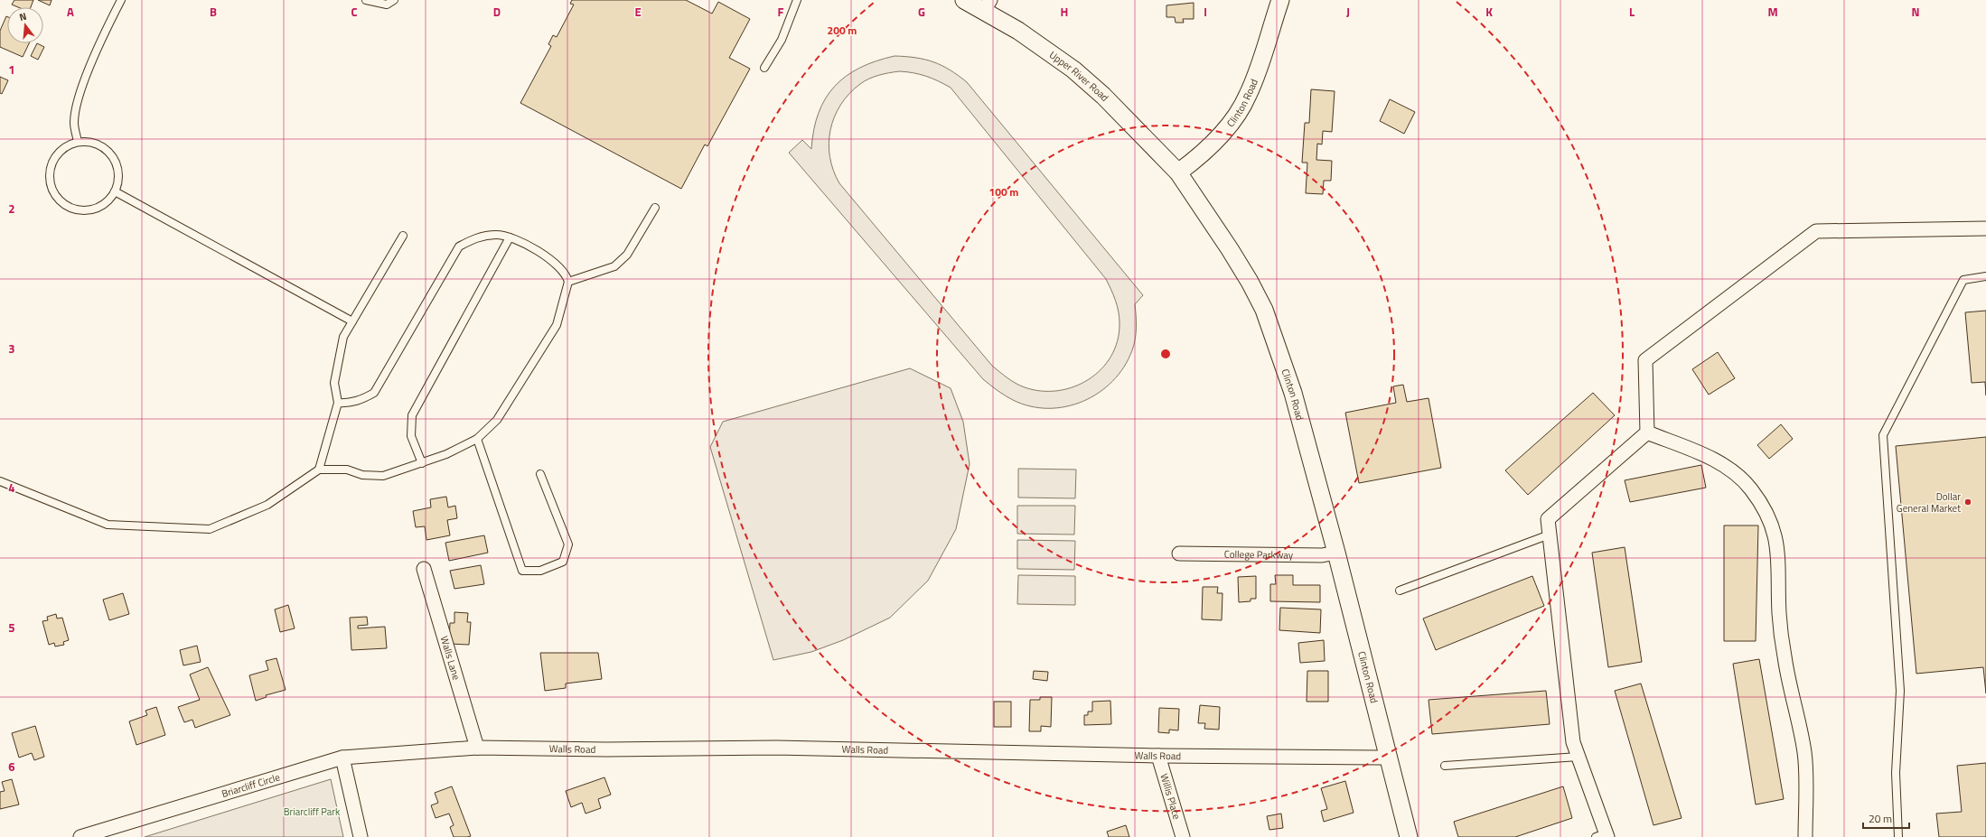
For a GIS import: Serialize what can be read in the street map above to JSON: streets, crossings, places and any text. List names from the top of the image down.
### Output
{
  "streets": {
    "street": [
      "Upper River Road",
      "Clinton Road",
      "College Parkway",
      "Walls Lane",
      "Walls Road",
      "Briarcliff Circle",
      "Willis Place"
    ]
  },
  "crossings": [
    ["Upper River Road", "Clinton Road"],
    ["Clinton Road", "College Parkway"],
    ["Clinton Road", "Walls Road"],
    ["Walls Lane", "Walls Road"],
    ["Walls Road", "Briarcliff Circle"],
    ["Walls Road", "Willis Place"]
  ],
  "parks": ["Briarcliff Park"],
  "places": ["Dollar General Market"],
  "scale_bar": "20 m",
  "north": "top",
  "grid": {
    "columns": [
      "A",
      "B",
      "C",
      "D",
      "E",
      "F",
      "G",
      "H",
      "I",
      "J",
      "K",
      "L",
      "M",
      "N"
    ],
    "rows": [
      "1",
      "2",
      "3",
      "4",
      "5",
      "6"
    ]
  },
  "rings": ["200 m", "100 m"]
}
